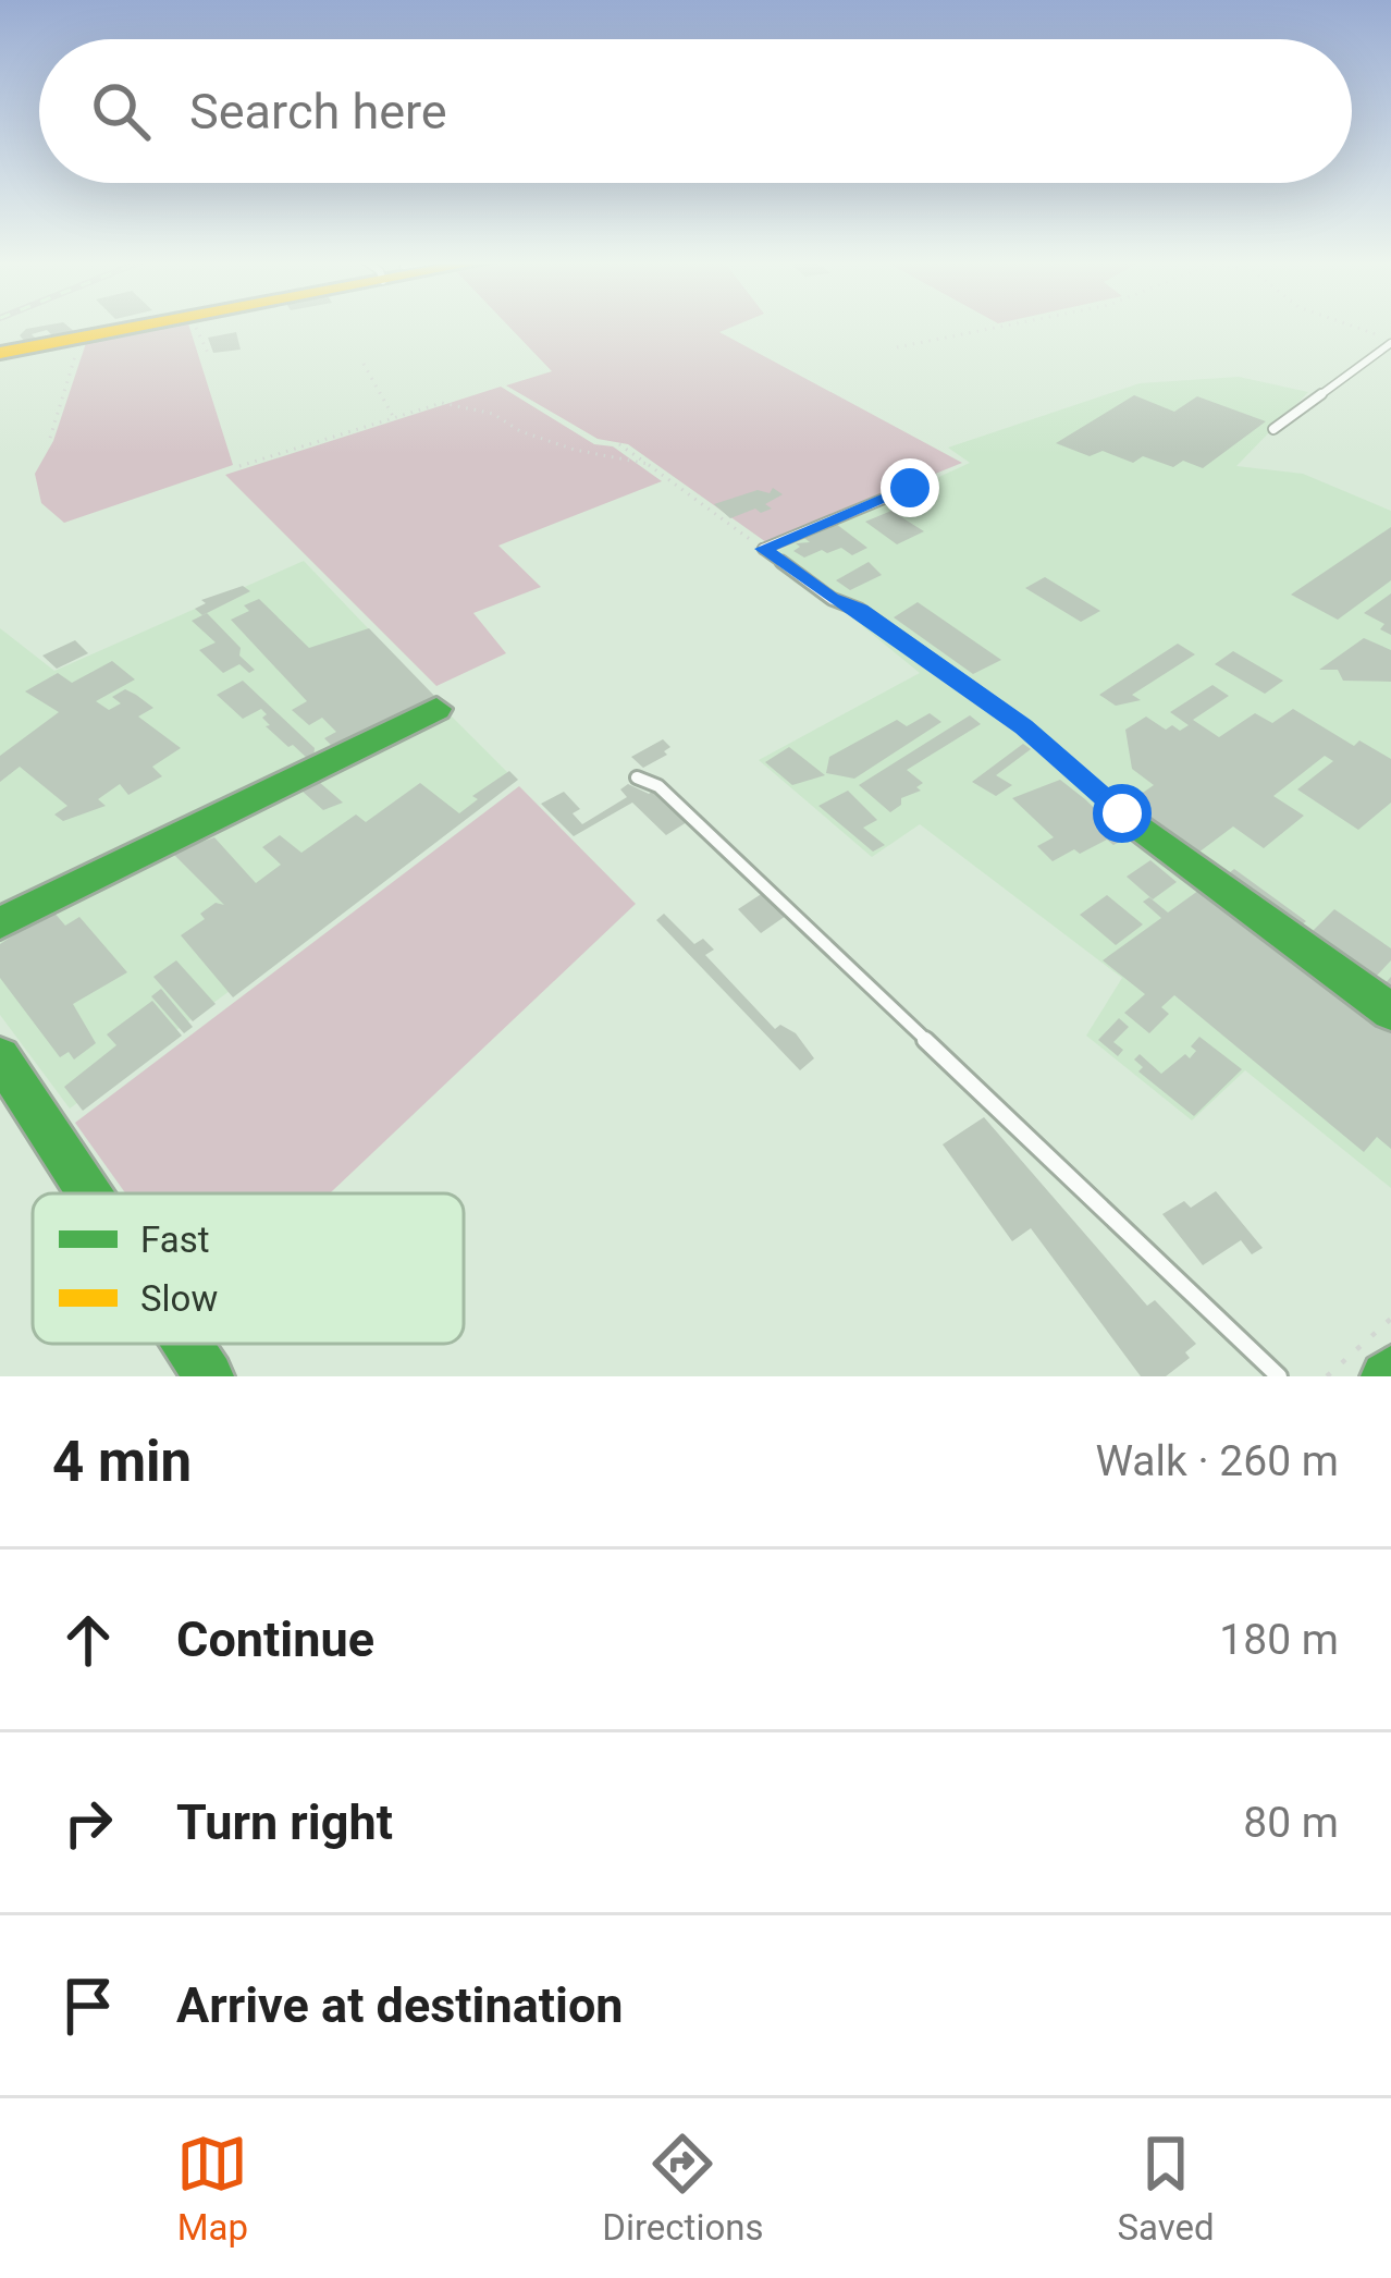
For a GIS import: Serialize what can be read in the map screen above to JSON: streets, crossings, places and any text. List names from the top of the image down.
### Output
{
  "legend": ["Fast", "Slow"],
  "page": {
    "search": "Search here",
    "heading": ["4 min", "Walk · 260 m"],
    "list": [
      ["Continue", "180 m"],
      ["Turn right", "80 m"],
      "Arrive at destination"
    ],
    "nav": ["Map", "Directions", "Saved"]
  }
}
